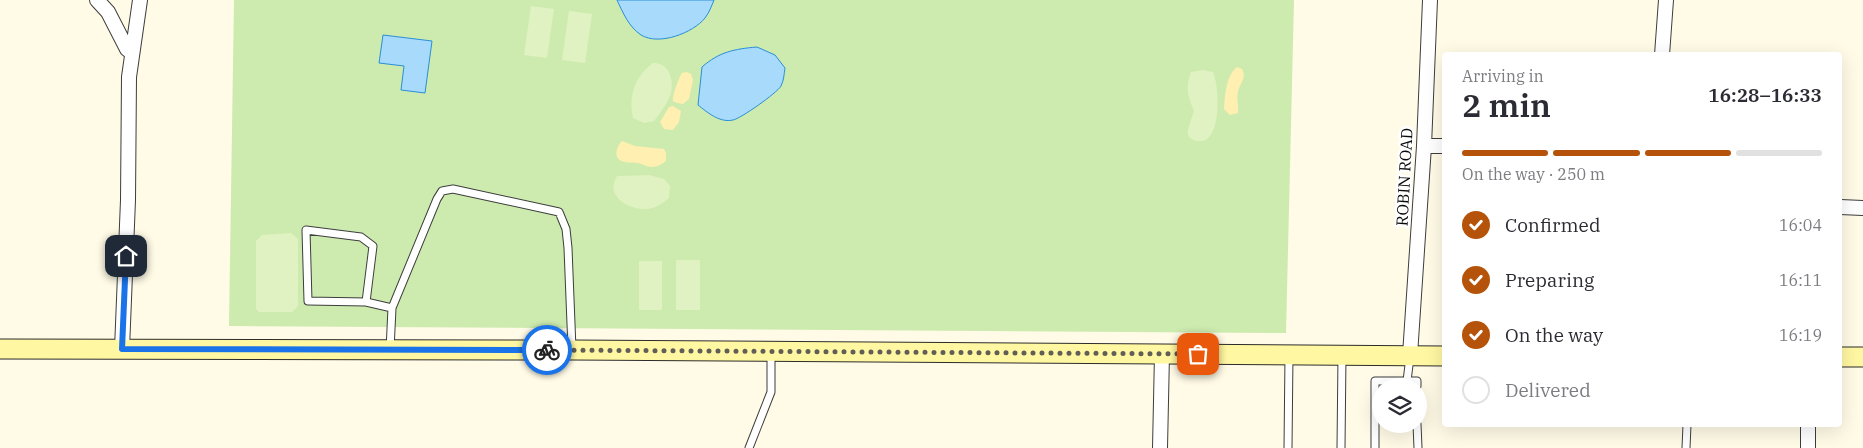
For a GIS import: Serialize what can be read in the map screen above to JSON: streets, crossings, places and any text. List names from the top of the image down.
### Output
{
  "streets": {
    "street": ["ROBIN ROAD"]
  },
  "page": {
    "heading": ["2 min", "Arriving in", "16:28–16:33"],
    "bar": "On the way · 250 m",
    "list": [
      ["Confirmed", "16:04"],
      ["Preparing", "16:11"],
      ["On the way", "16:19"],
      "Delivered"
    ]
  }
}
